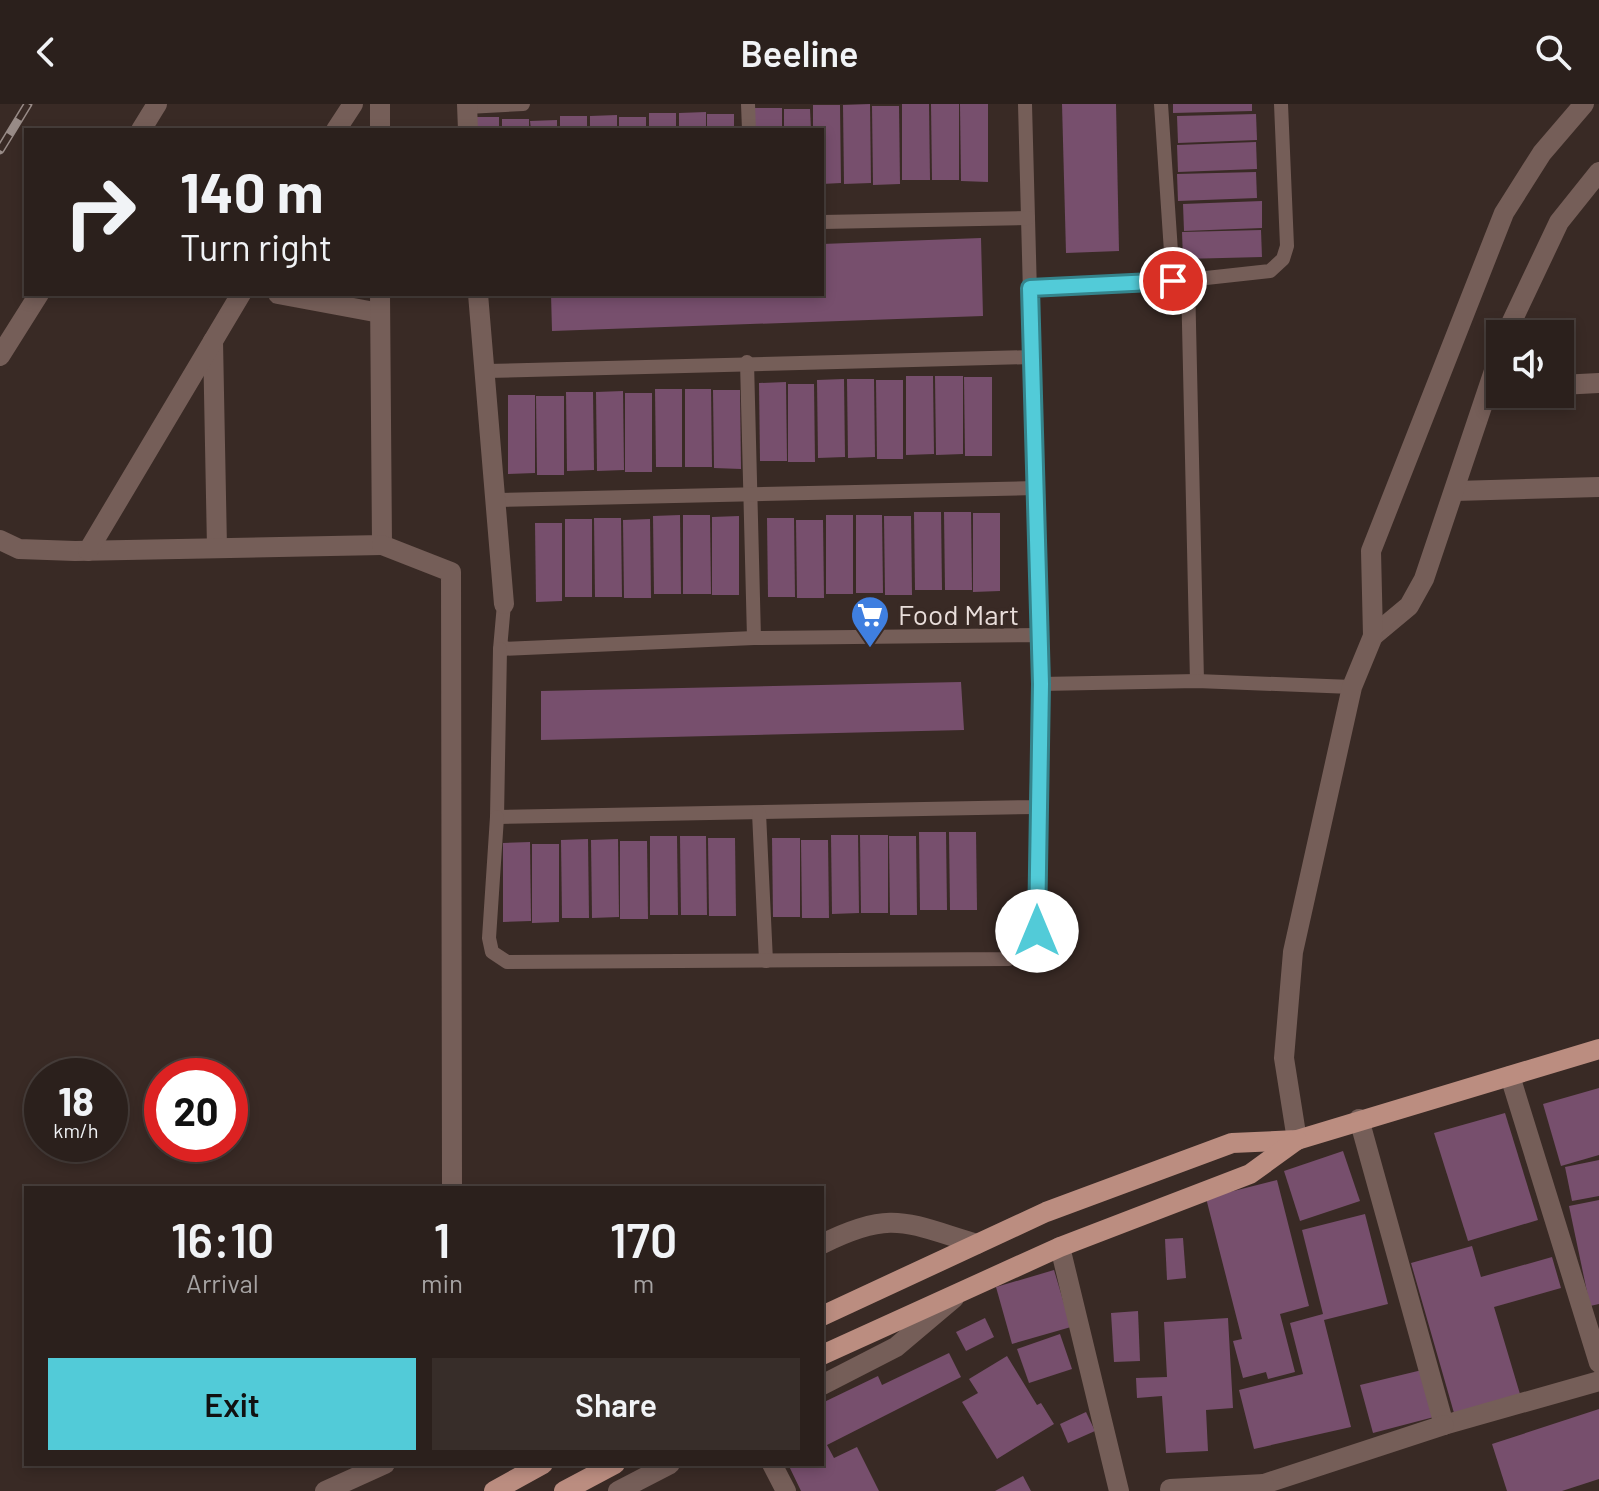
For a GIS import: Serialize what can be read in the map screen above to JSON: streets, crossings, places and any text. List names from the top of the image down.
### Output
{
  "places": {
    "supermarket": ["Food Mart"]
  },
  "page": {
    "header": "Beeline",
    "turn": ["140 m", "Turn right"],
    "speed": "18 km/h",
    "limit": "20",
    "eta": [
      "16:10",
      "Arrival",
      "1",
      "min",
      "170",
      "m"
    ],
    "buttons": ["Exit", "Share"]
  }
}
